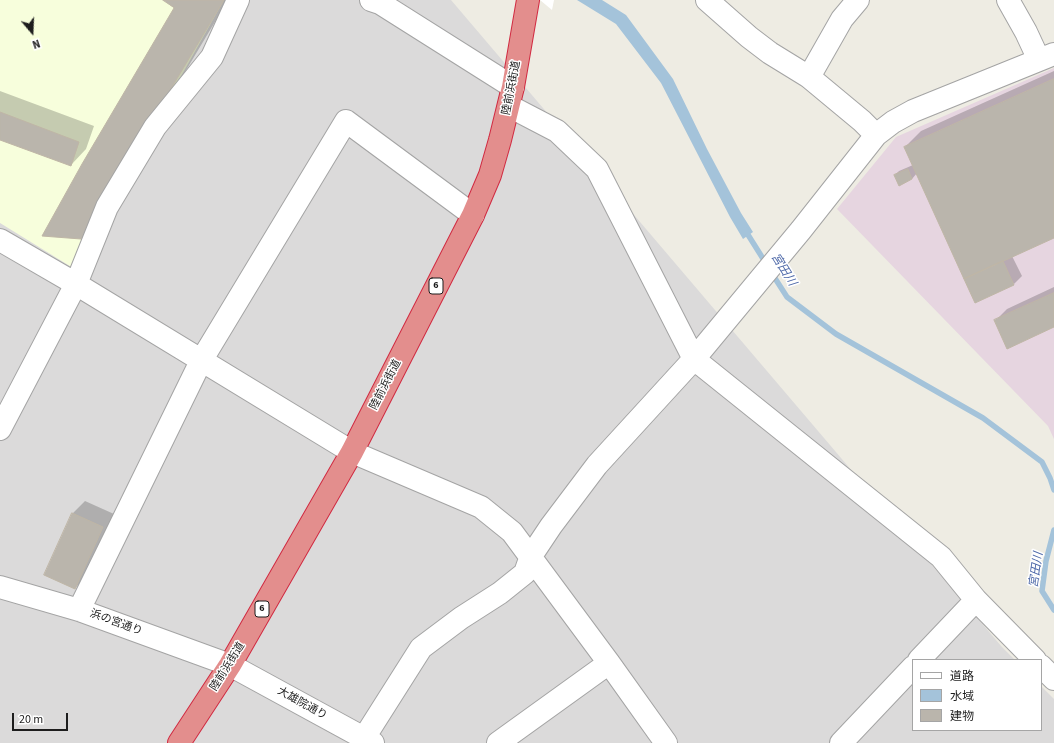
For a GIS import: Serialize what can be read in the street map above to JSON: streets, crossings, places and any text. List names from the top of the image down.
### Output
{
  "streets": {
    "highway": ["陸前浜街道", "6"],
    "street": ["浜の宮通り", "大雄院通り"]
  },
  "crossings": [
    ["陸前浜街道", "浜の宮通り"],
    ["陸前浜街道", "大雄院通り"],
    ["浜の宮通り", "大雄院通り"]
  ],
  "water": ["宮田川"],
  "legend": ["道路", "水域", "建物"],
  "scale_bar": "20 m",
  "north": "bottom"
}
